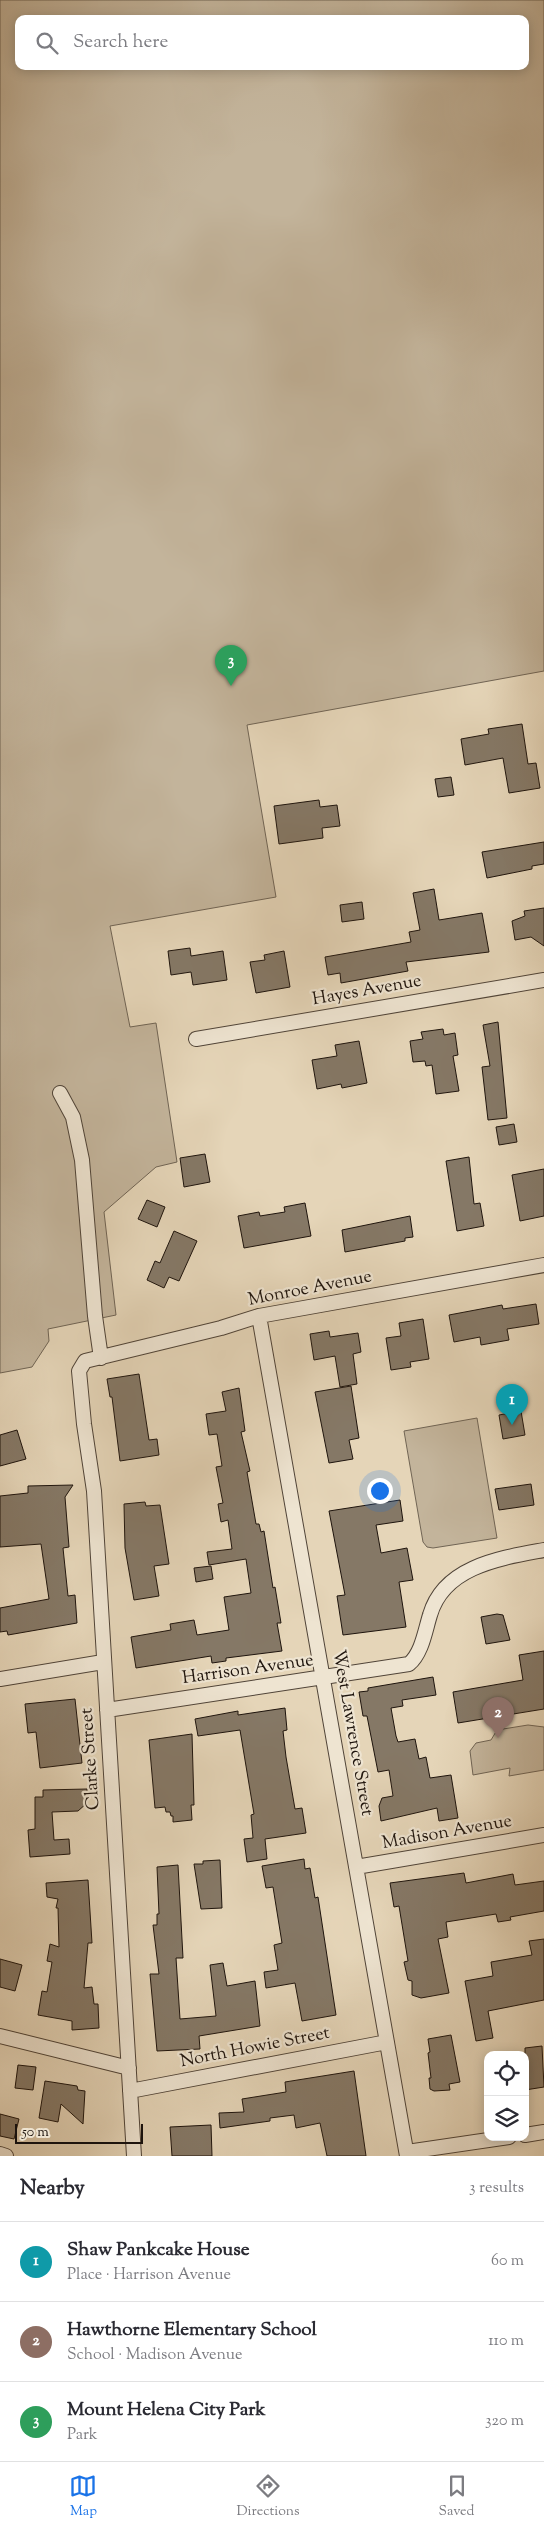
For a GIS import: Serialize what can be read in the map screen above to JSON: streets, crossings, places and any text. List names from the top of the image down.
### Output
{
  "streets": {
    "street": [
      "Hayes Avenue",
      "Monroe Avenue",
      "Harrison Avenue",
      "West Lawrence Street",
      "Clarke Street",
      "Madison Avenue",
      "North Howie Street"
    ]
  },
  "crossings": [
    ["Monroe Avenue", "West Lawrence Street"],
    ["Monroe Avenue", "Clarke Street"],
    ["Harrison Avenue", "West Lawrence Street"],
    ["Harrison Avenue", "Clarke Street"],
    ["West Lawrence Street", "Madison Avenue"],
    ["West Lawrence Street", "North Howie Street"],
    ["Clarke Street", "North Howie Street"]
  ],
  "scale_bar": "50 m",
  "page": {
    "search": "Search here",
    "pins": ["3", "1", "2"],
    "scale": "50 m",
    "heading": ["Nearby", "3 results"],
    "list": [
      {
        "mark": "1",
        "name": "Shaw Pankcake House",
        "note": "Place · Harrison Avenue",
        "value": "60 m"
      },
      {
        "mark": "2",
        "name": "Hawthorne Elementary School",
        "note": "School · Madison Avenue",
        "value": "110 m"
      },
      {
        "mark": "3",
        "name": "Mount Helena City Park",
        "note": "Park",
        "value": "320 m"
      }
    ],
    "nav": ["Map", "Directions", "Saved"]
  }
}
